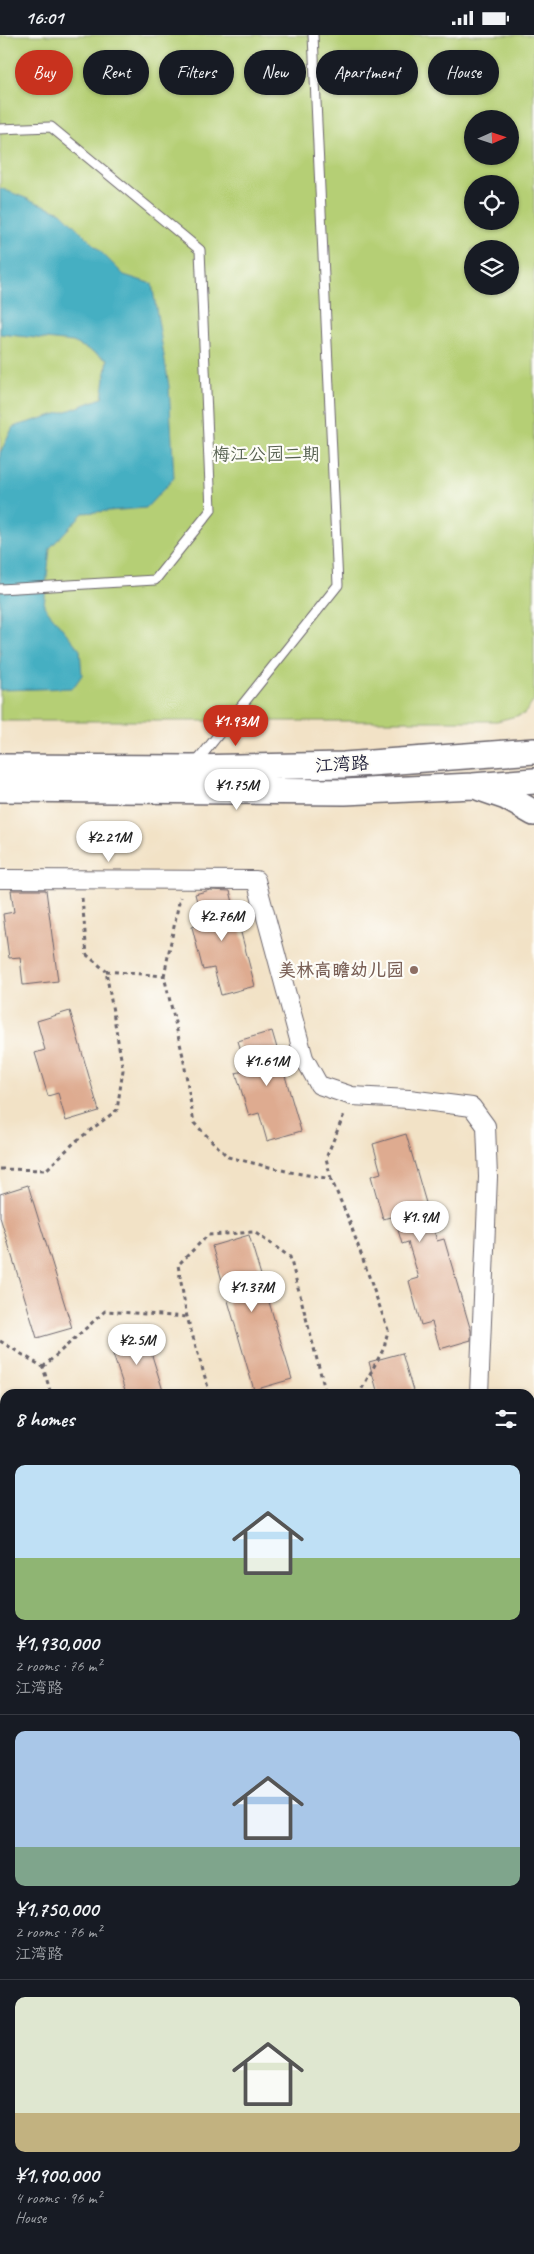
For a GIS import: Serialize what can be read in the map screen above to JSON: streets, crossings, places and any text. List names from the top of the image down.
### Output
{
  "streets": {
    "main road": ["江湾路"]
  },
  "parks": ["梅江公园二期"],
  "places": ["美林高瞻幼儿园"],
  "north": "right",
  "page": {
    "status": "16:01",
    "chip": [
      "Buy",
      "Rent",
      "Filters",
      "New",
      "Apartment",
      "House"
    ],
    "price": [
      "¥1.93M",
      "¥1.75M",
      "¥2.21M",
      "¥2.76M",
      "¥1.61M",
      "¥1.9M",
      "¥1.37M",
      "¥2.5M"
    ],
    "heading": "8 homes",
    "list": [
      {
        "name": "¥1,930,000",
        "note": "2 rooms · 76 m² · 江湾路"
      },
      {
        "name": "¥1,750,000",
        "note": "2 rooms · 76 m² · 江湾路"
      },
      {
        "name": "¥1,900,000",
        "note": "4 rooms · 96 m² · House"
      }
    ]
  }
}
